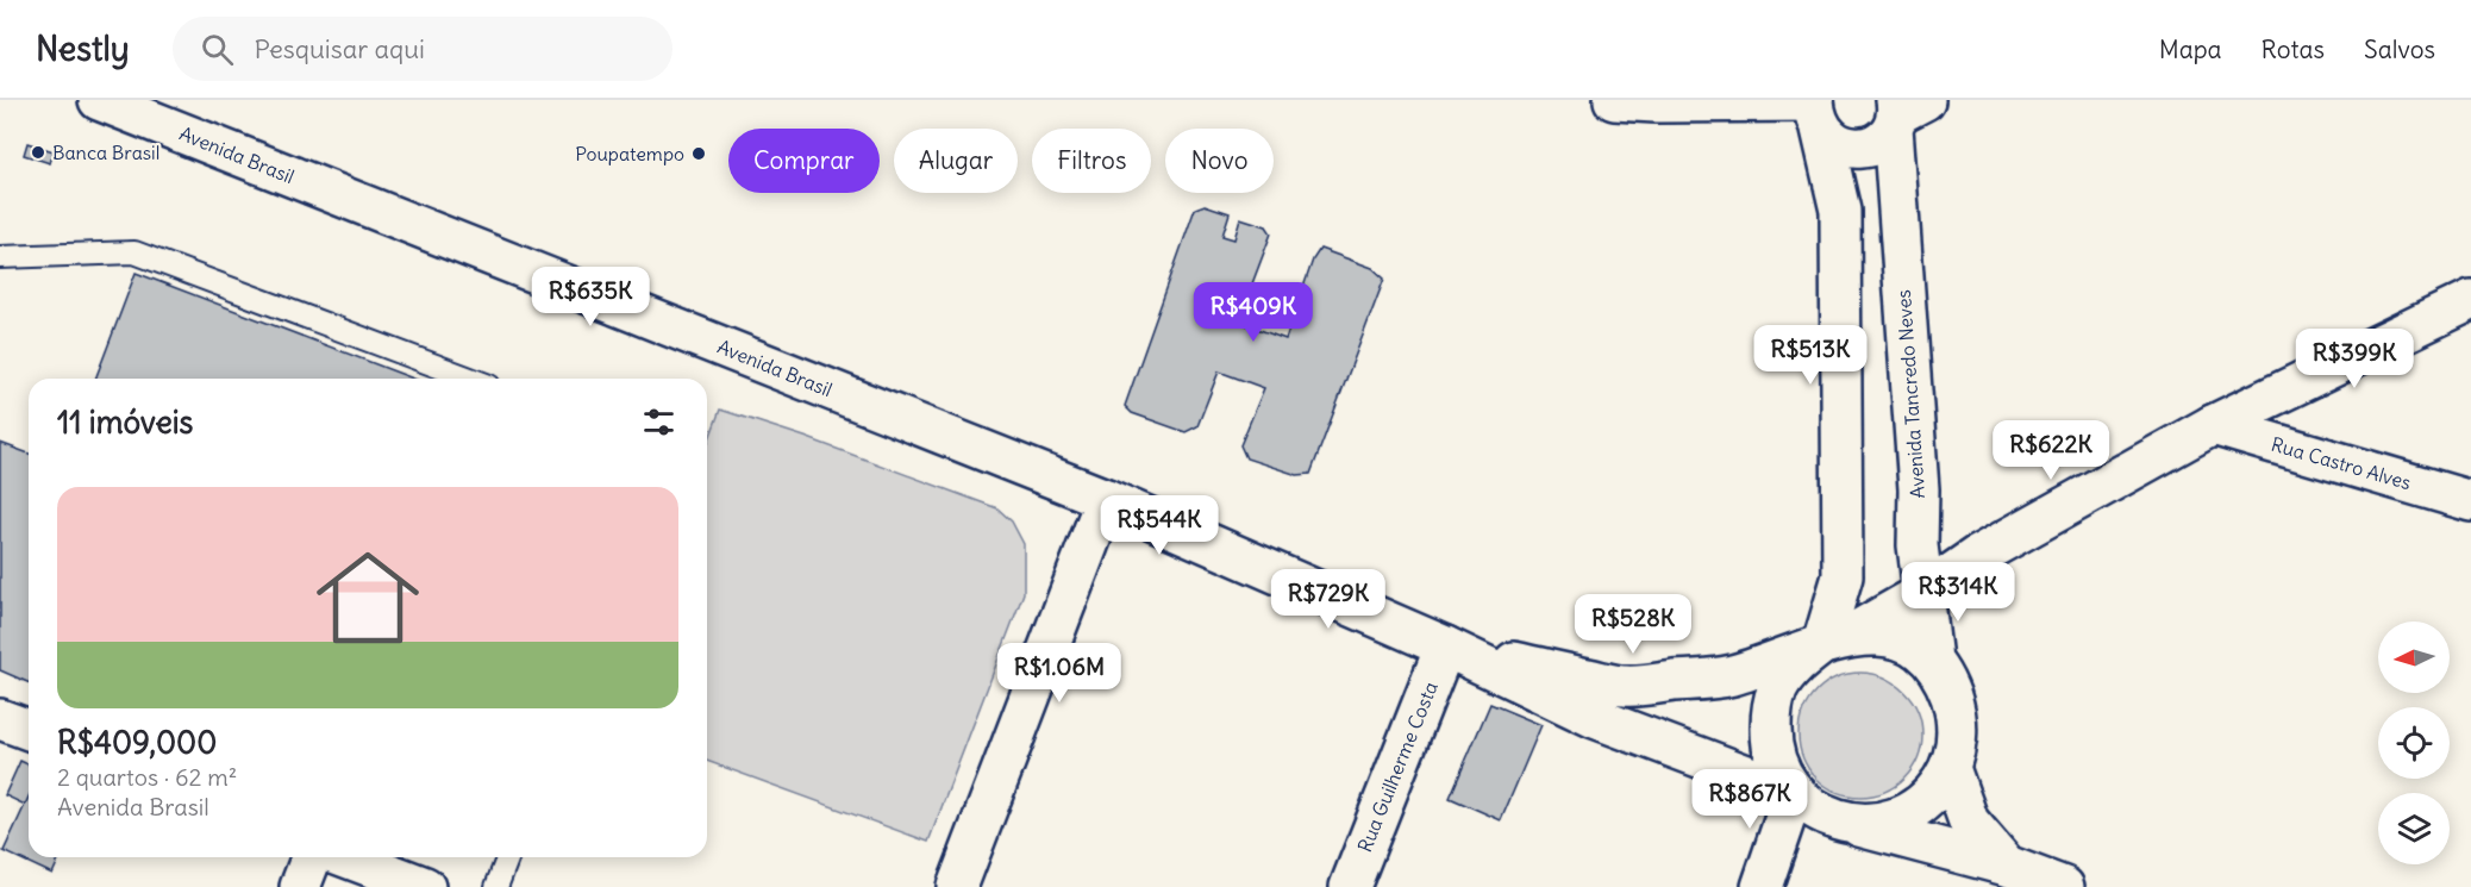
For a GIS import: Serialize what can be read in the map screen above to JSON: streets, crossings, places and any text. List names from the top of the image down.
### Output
{
  "streets": {
    "street": [
      "Avenida Brasil",
      "Avenida Tancredo Neves",
      "Rua Castro Alves",
      "Rua Guilherme Costa"
    ]
  },
  "crossings": [
    ["Avenida Brasil", "Rua Guilherme Costa"]
  ],
  "places": ["Banca Brasil", "Poupatempo"],
  "north": "left",
  "page": {
    "header": "Nestly",
    "search": "Pesquisar aqui",
    "nav": ["Mapa", "Rotas", "Salvos"],
    "chip": [
      "Comprar",
      "Alugar",
      "Filtros",
      "Novo"
    ],
    "price": [
      "R$635K",
      "R$409K",
      "R$513K",
      "R$399K",
      "R$622K",
      "R$544K",
      "R$314K",
      "R$729K",
      "R$528K",
      "R$1.06M",
      "R$867K"
    ],
    "heading": "11 imóveis",
    "list": [
      {
        "name": "R$409,000",
        "note": "2 quartos · 62 m² · Avenida Brasil"
      }
    ]
  }
}
